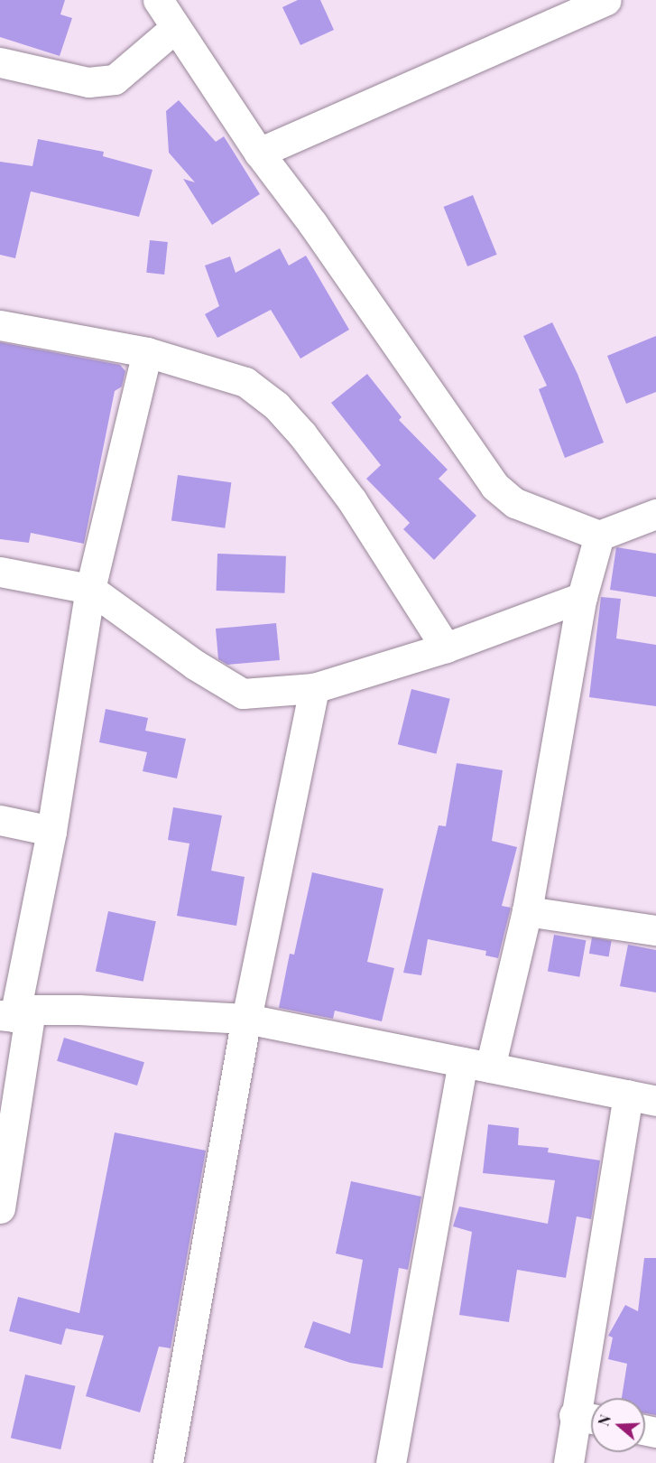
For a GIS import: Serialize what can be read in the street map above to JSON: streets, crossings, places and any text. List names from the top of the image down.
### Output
{
  "north": "left"
}
